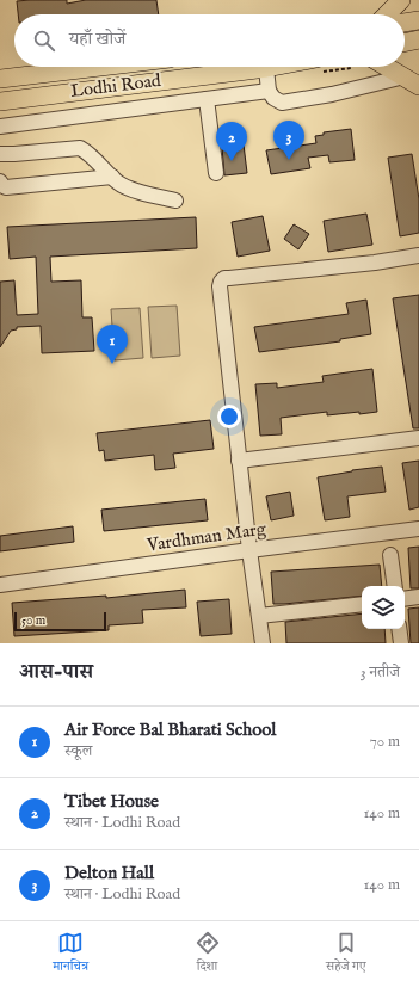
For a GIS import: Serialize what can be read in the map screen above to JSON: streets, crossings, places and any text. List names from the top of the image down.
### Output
{
  "streets": {
    "main road": ["Lodhi Road"],
    "street": ["Vardhman Marg"]
  },
  "scale_bar": "50 m",
  "page": {
    "search": "यहाँ खोजें",
    "pins": ["3", "2", "1"],
    "scale": "50 m",
    "heading": ["आस-पास", "3 नतीजे"],
    "list": [
      {
        "mark": "1",
        "name": "Air Force Bal Bharati School",
        "note": "स्कूल",
        "value": "70 m"
      },
      {
        "mark": "2",
        "name": "Tibet House",
        "note": "स्थान · Lodhi Road",
        "value": "140 m"
      },
      {
        "mark": "3",
        "name": "Delton Hall",
        "note": "स्थान · Lodhi Road",
        "value": "140 m"
      }
    ],
    "nav": ["मानचित्र", "दिशा", "सहेजे गए"]
  }
}
